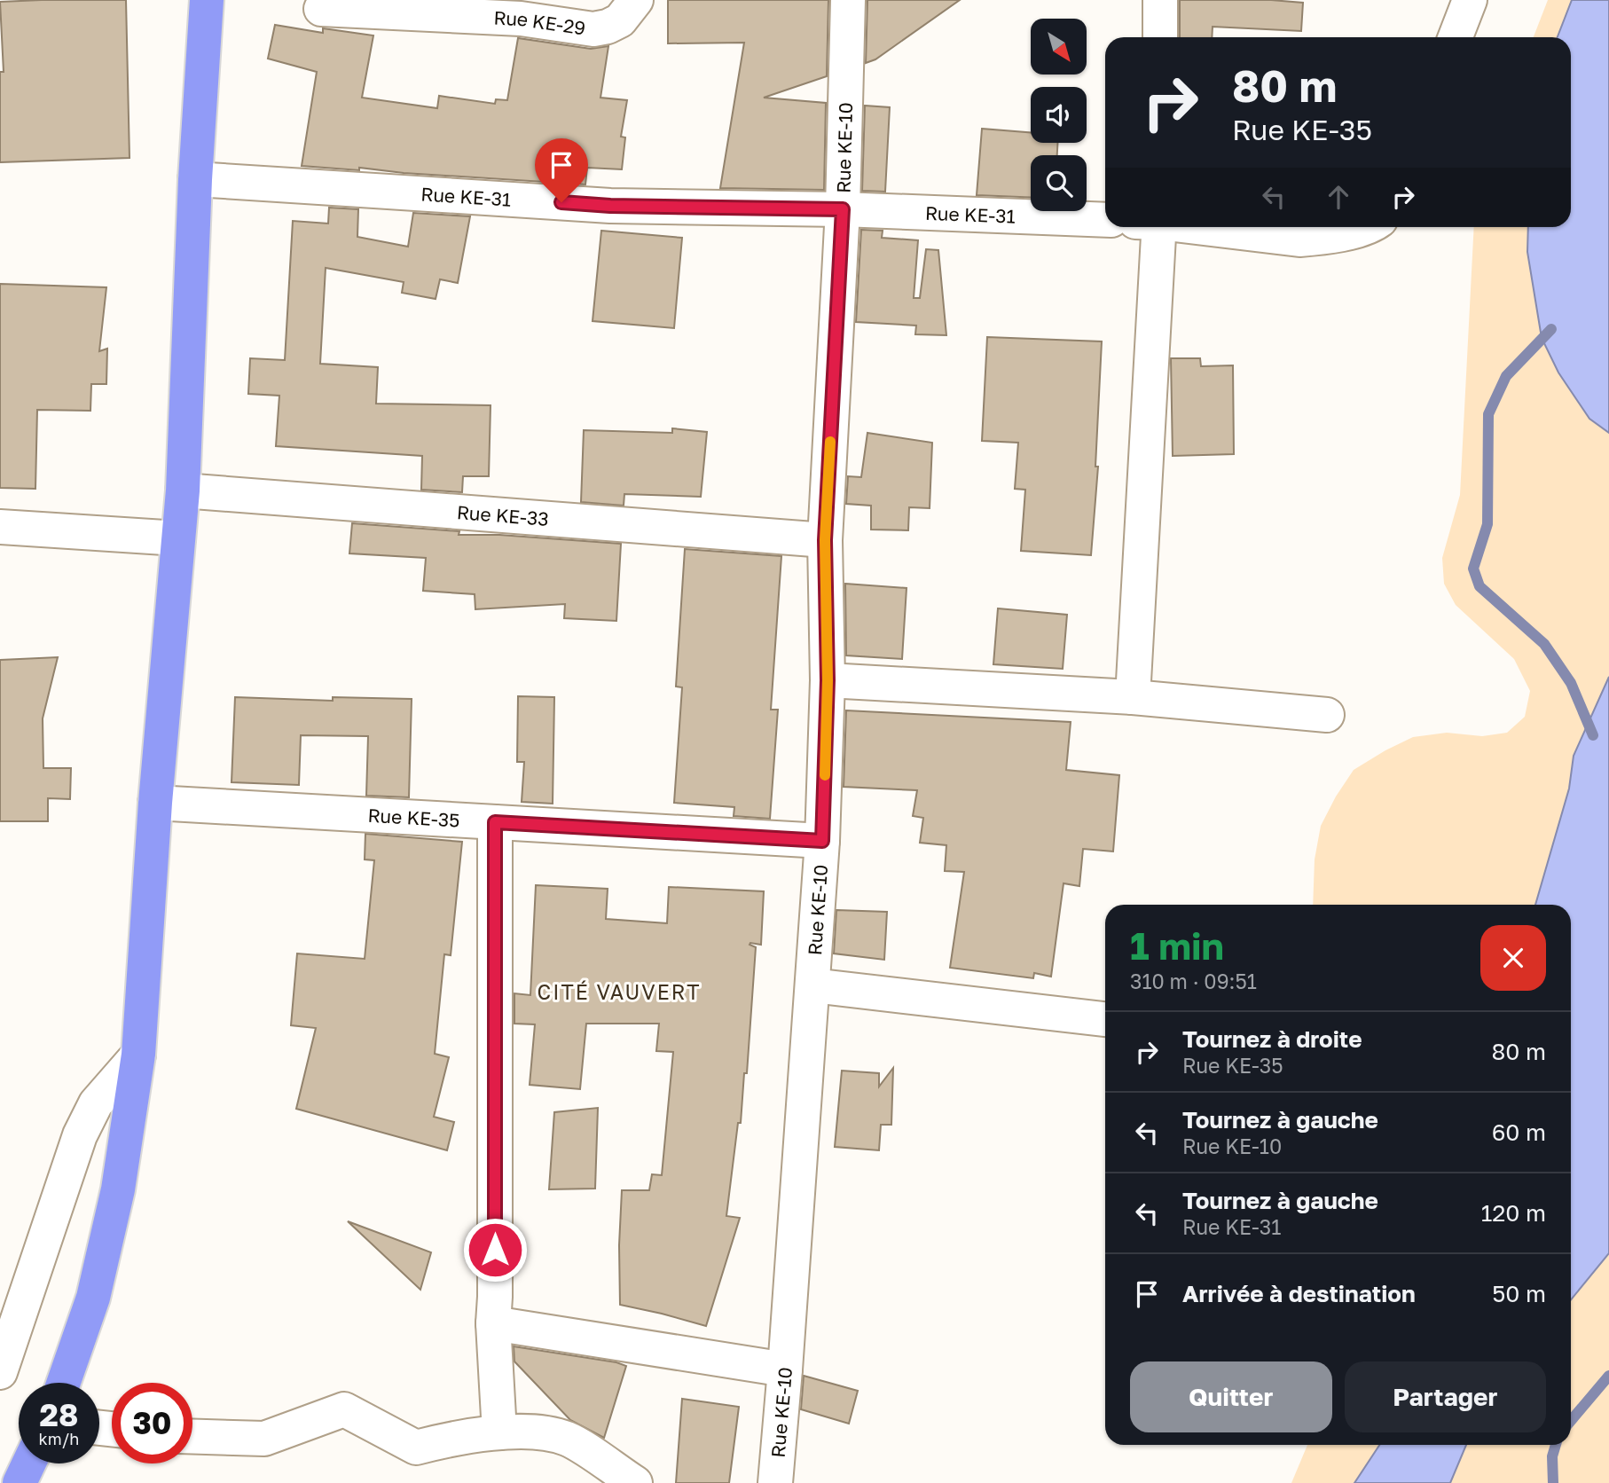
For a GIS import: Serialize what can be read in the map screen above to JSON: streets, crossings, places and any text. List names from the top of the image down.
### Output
{
  "streets": {
    "street": [
      "Rue KE-29",
      "Rue KE-10",
      "Rue KE-31",
      "Rue KE-33",
      "Rue KE-35"
    ]
  },
  "crossings": [
    ["Rue KE-10", "Rue KE-31"],
    ["Rue KE-10", "Rue KE-33"],
    ["Rue KE-10", "Rue KE-35"]
  ],
  "districts": ["CITÉ VAUVERT"],
  "north": "bottom right",
  "page": {
    "turn": ["80 m", "Rue KE-35"],
    "heading": ["1 min", "310 m · 09:51"],
    "list": [
      {
        "name": "Tournez à droite",
        "note": "Rue KE-35",
        "value": "80 m"
      },
      {
        "name": "Tournez à gauche",
        "note": "Rue KE-10",
        "value": "60 m"
      },
      {
        "name": "Tournez à gauche",
        "note": "Rue KE-31",
        "value": "120 m"
      },
      {
        "name": "Arrivée à destination",
        "value": "50 m"
      }
    ],
    "buttons": ["Quitter", "Partager"],
    "speed": "28 km/h",
    "limit": "30"
  }
}
